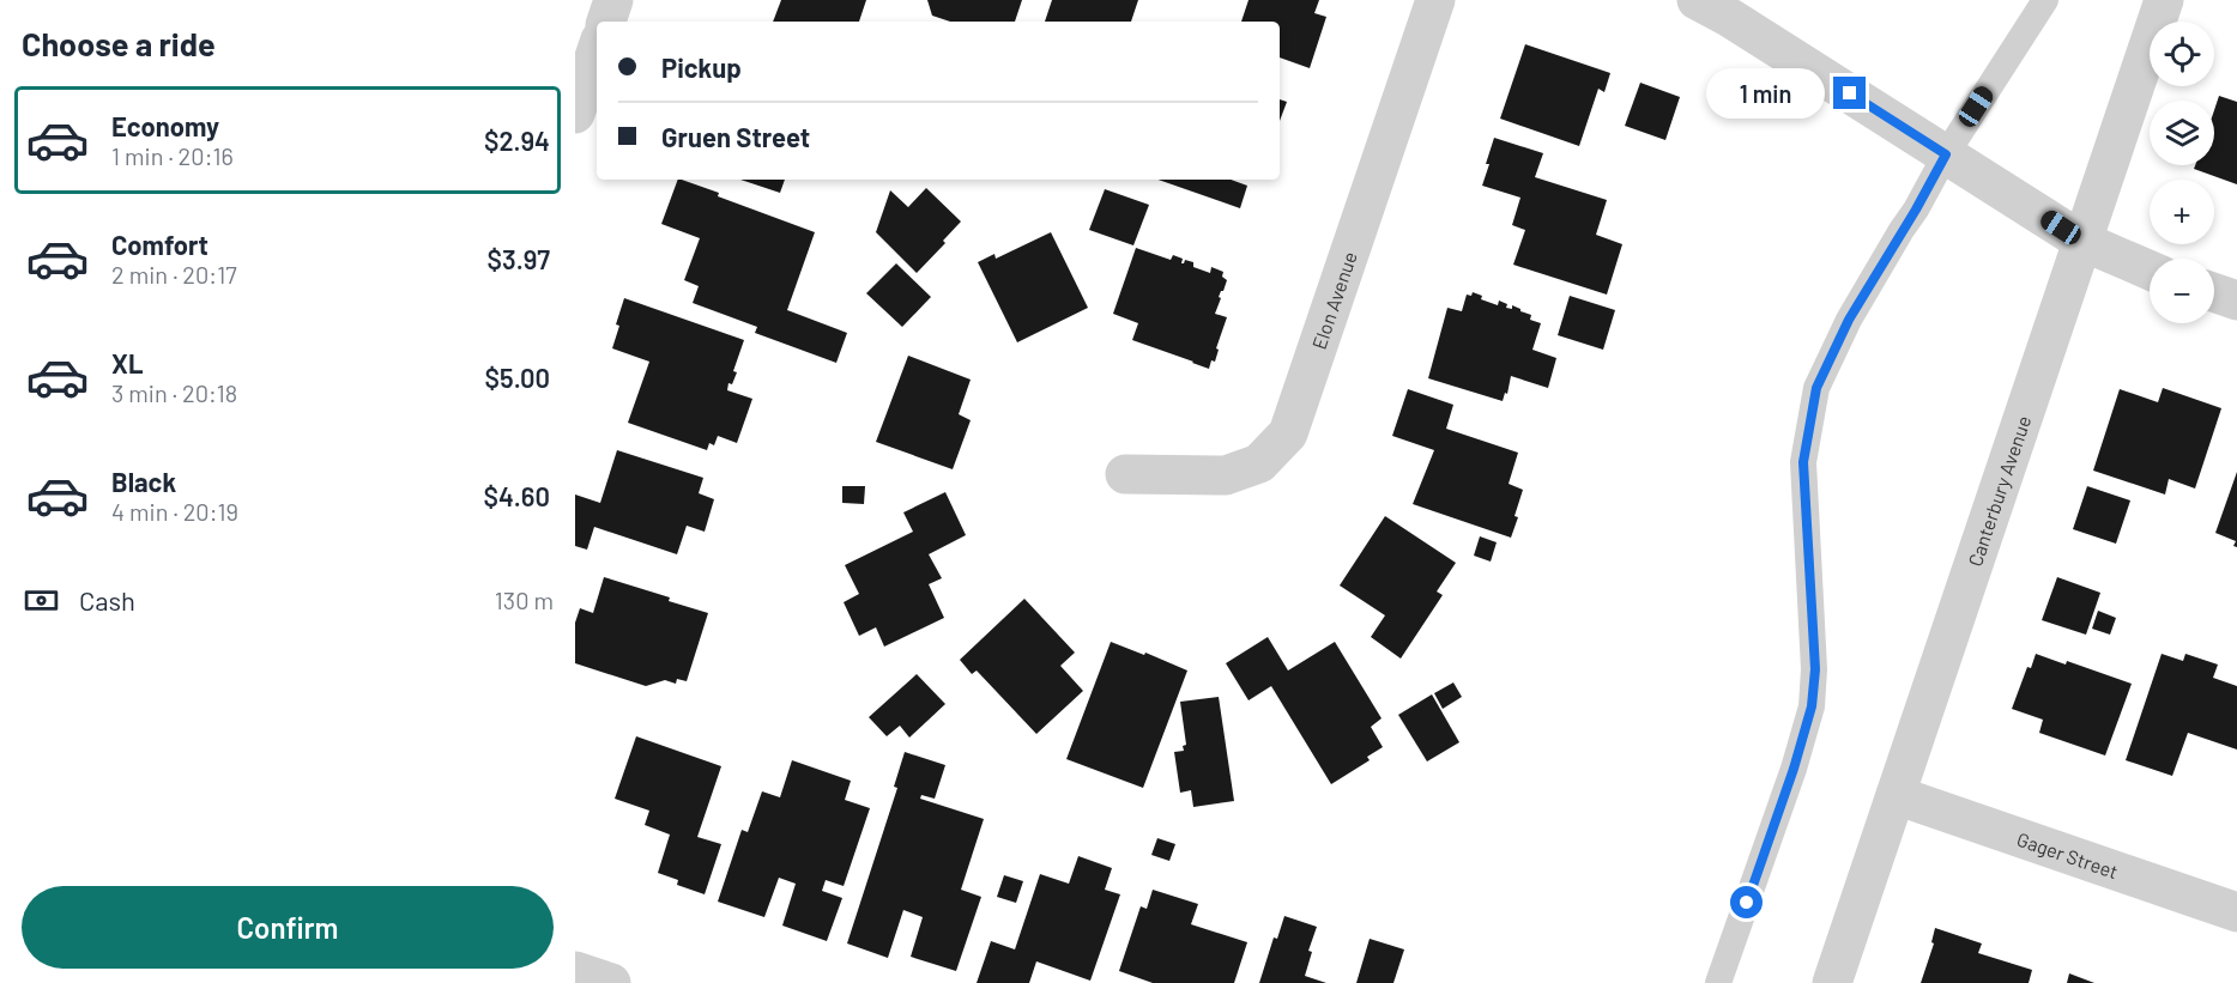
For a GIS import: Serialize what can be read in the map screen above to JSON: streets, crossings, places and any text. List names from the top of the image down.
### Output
{
  "streets": {
    "street": ["Elon Avenue", "Canterbury Avenue", "Gager Street"]
  },
  "crossings": [
    ["Canterbury Avenue", "Gager Street"]
  ],
  "page": {
    "heading": "Choose a ride",
    "map_buttons": ["+", "−"],
    "banner": ["Pickup", "Gruen Street"],
    "bubble": "1 min",
    "list": [
      {
        "name": "Economy",
        "note": "1 min · 20:16",
        "value": "$2.94"
      },
      {
        "name": "Comfort",
        "note": "2 min · 20:17",
        "value": "$3.97"
      },
      {
        "name": "XL",
        "note": "3 min · 20:18",
        "value": "$5.00"
      },
      {
        "name": "Black",
        "note": "4 min · 20:19",
        "value": "$4.60"
      }
    ],
    "pay": ["Cash", "130 m"],
    "buttons": "Confirm"
  }
}
